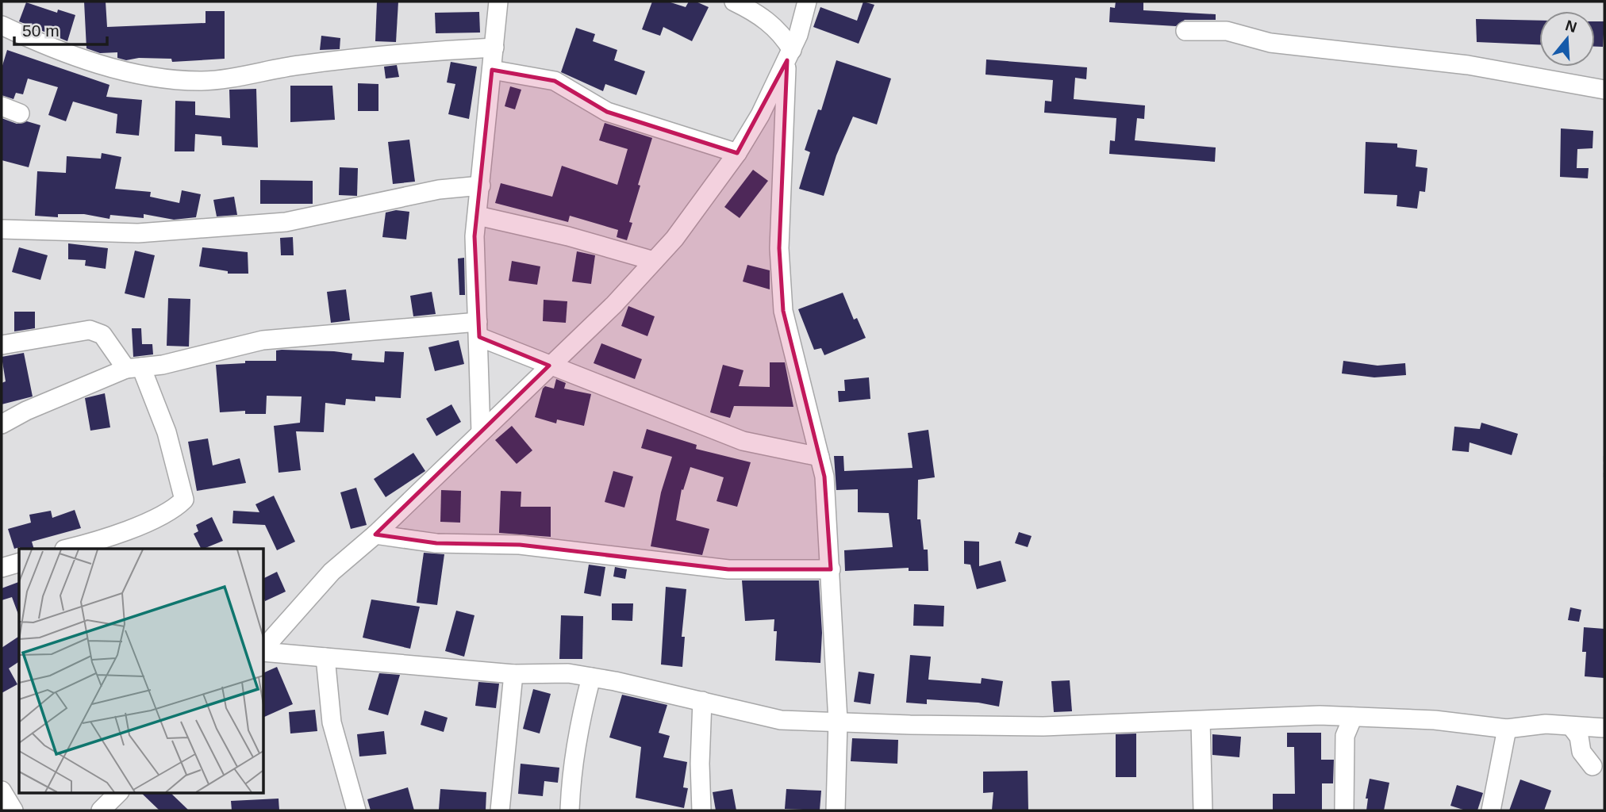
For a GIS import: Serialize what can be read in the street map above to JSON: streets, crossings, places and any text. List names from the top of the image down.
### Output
{
  "scale_bar": "50 m",
  "north": "top"
}
